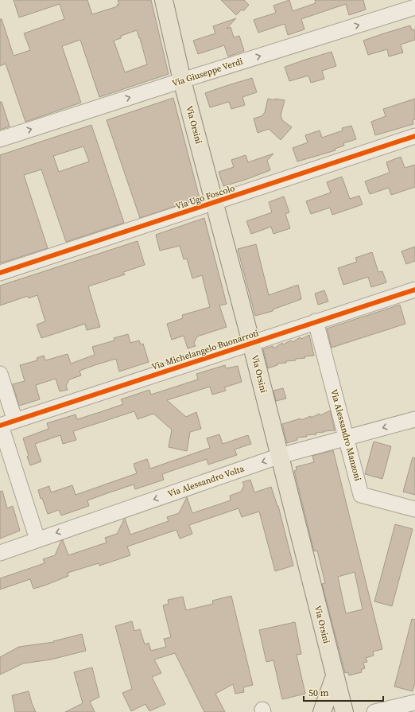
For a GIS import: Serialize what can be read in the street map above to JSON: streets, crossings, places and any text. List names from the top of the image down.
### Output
{
  "streets": {
    "main road": ["Via Orsini"],
    "street": [
      "Via Giuseppe Verdi",
      "Via Ugo Foscolo",
      "Via Michelangelo Buonarroti",
      "Via Alessandro Manzoni",
      "Via Alessandro Volta"
    ]
  },
  "crossings": [
    ["Via Giuseppe Verdi", "Via Orsini"],
    ["Via Orsini", "Via Ugo Foscolo"],
    ["Via Orsini", "Via Michelangelo Buonarroti"],
    ["Via Orsini", "Via Alessandro Volta"],
    ["Via Michelangelo Buonarroti", "Via Alessandro Manzoni"],
    ["Via Alessandro Manzoni", "Via Alessandro Volta"]
  ],
  "one_way": ["Via Giuseppe Verdi", "Via Alessandro Volta"],
  "scale_bar": "50 m"
}
